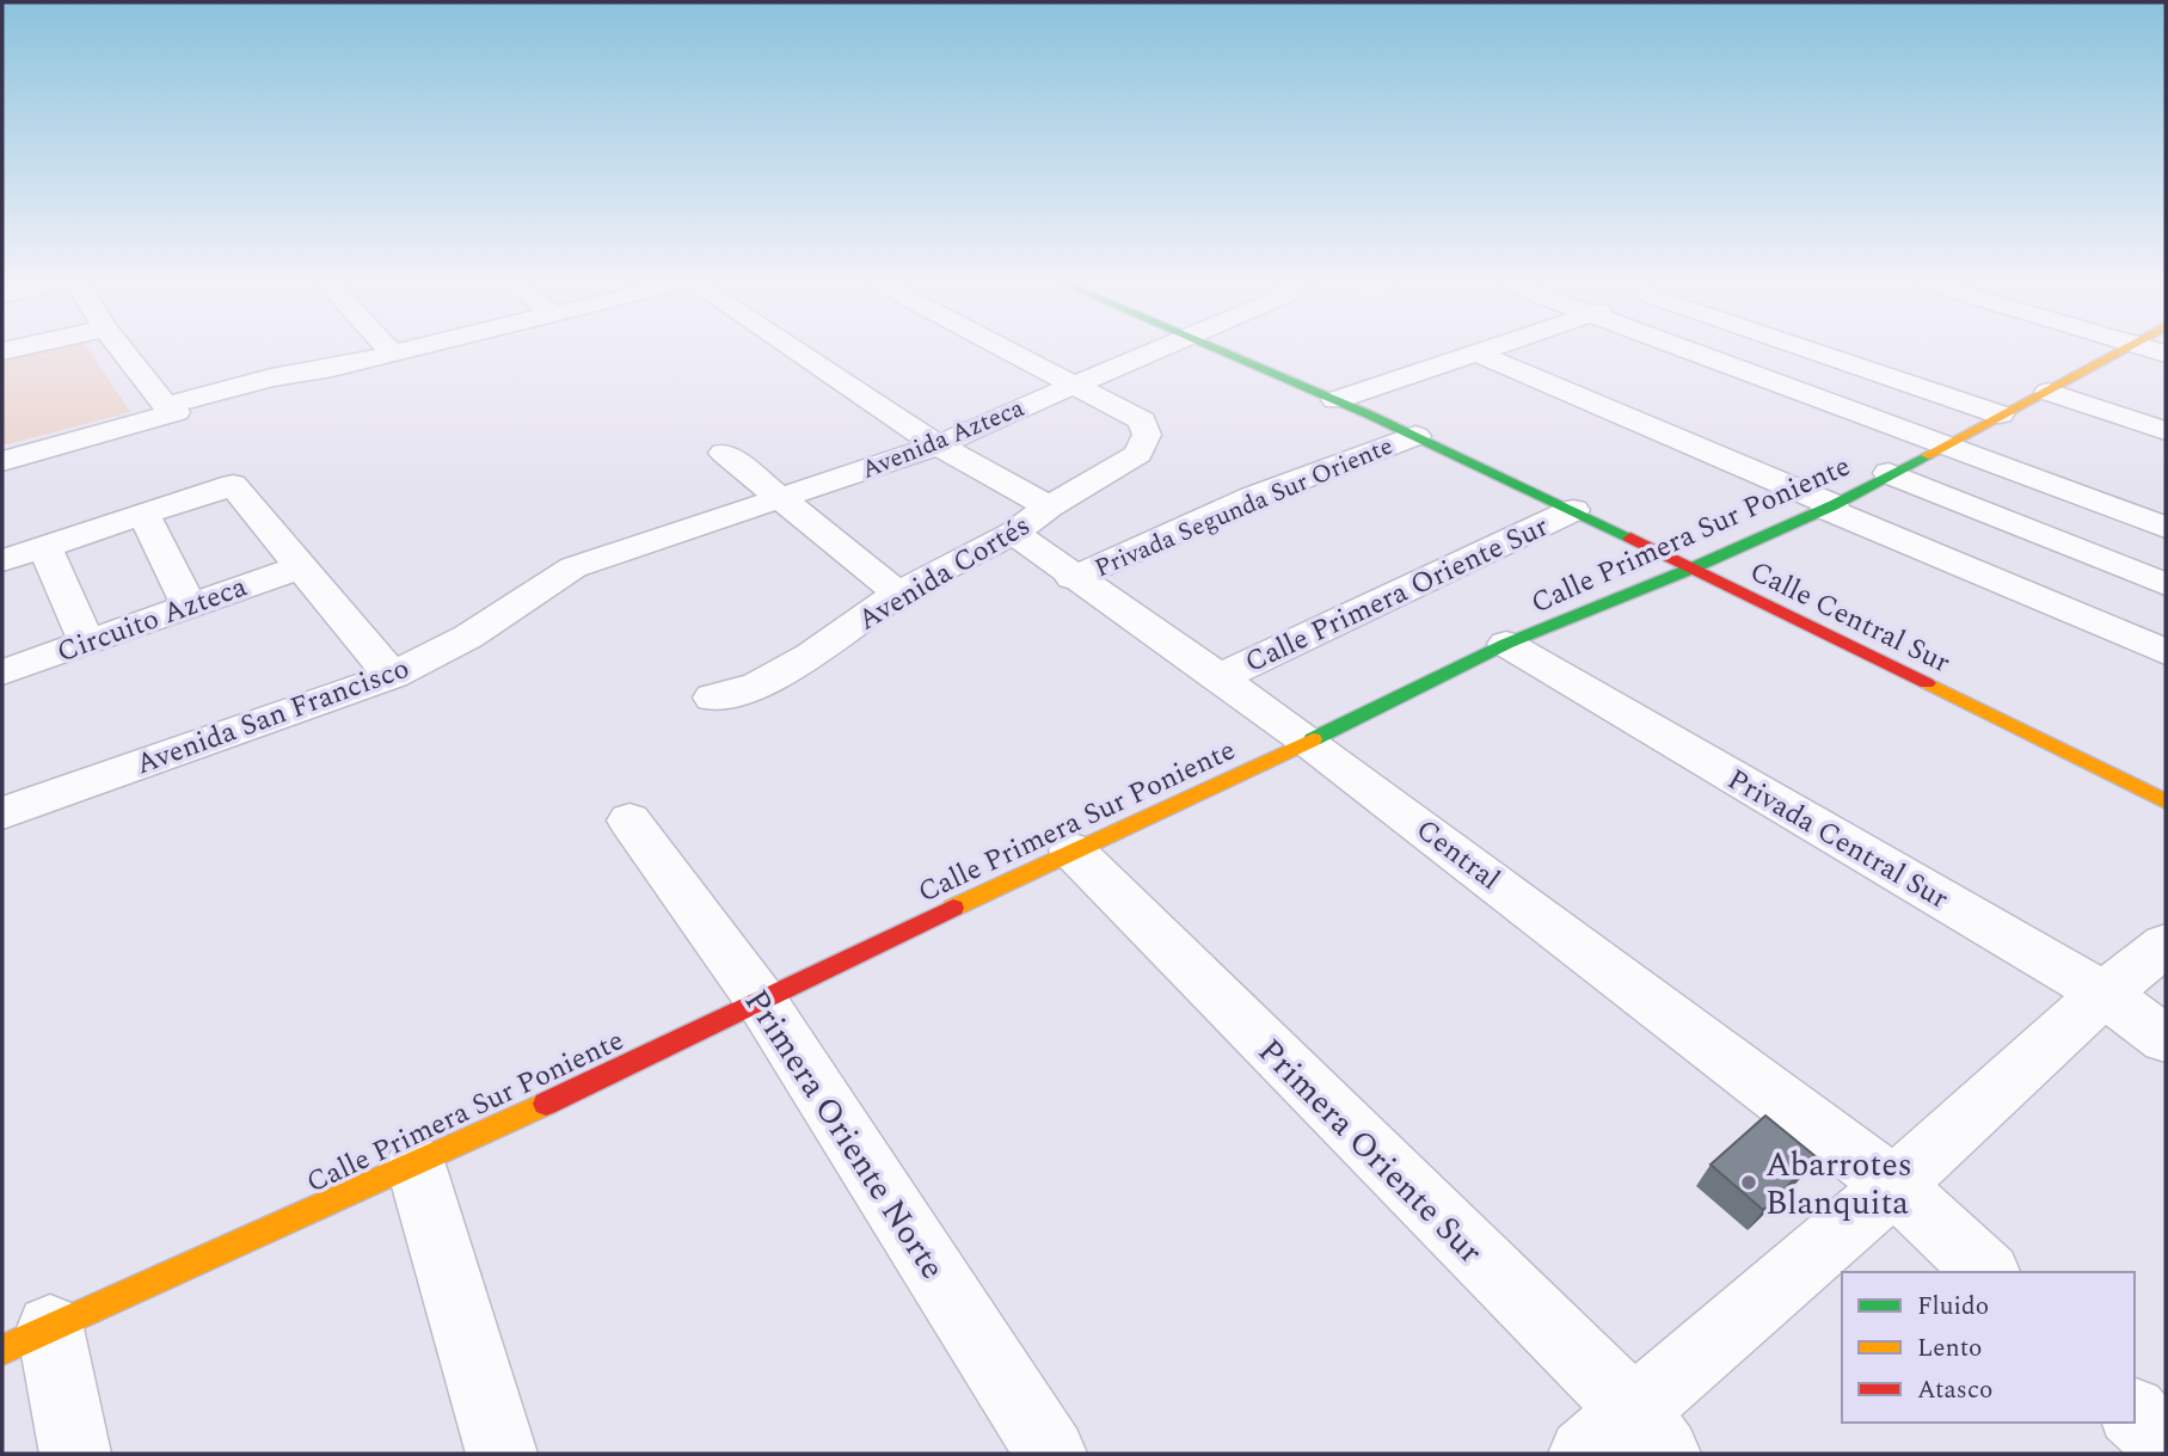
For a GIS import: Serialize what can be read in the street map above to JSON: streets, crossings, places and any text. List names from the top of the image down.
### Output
{
  "streets": {
    "street": [
      "Avenida Azteca",
      "Privada Segunda Sur Oriente",
      "Calle Primera Sur Poniente",
      "Avenida Cortés",
      "Calle Primera Oriente Sur",
      "Calle Central Sur",
      "Circuito Azteca",
      "Avenida San Francisco",
      "Privada Central Sur",
      "Central",
      "Primera Oriente Norte",
      "Primera Oriente Sur"
    ]
  },
  "crossings": [
    ["Avenida Azteca", "Avenida Cortés"],
    ["Avenida Azteca", "Avenida San Francisco"],
    ["Privada Segunda Sur Oriente", "Calle Central Sur"],
    ["Privada Segunda Sur Oriente", "Central"],
    ["Calle Primera Sur Poniente", "Calle Central Sur"],
    ["Calle Primera Sur Poniente", "Privada Central Sur"],
    ["Calle Primera Sur Poniente", "Central"],
    ["Calle Primera Sur Poniente", "Primera Oriente Norte"],
    ["Calle Primera Sur Poniente", "Primera Oriente Sur"],
    ["Avenida Cortés", "Central"],
    ["Calle Primera Oriente Sur", "Calle Central Sur"],
    ["Calle Primera Oriente Sur", "Central"]
  ],
  "places": ["Abarrotes Blanquita"],
  "legend": ["Fluido", "Lento", "Atasco"]
}
